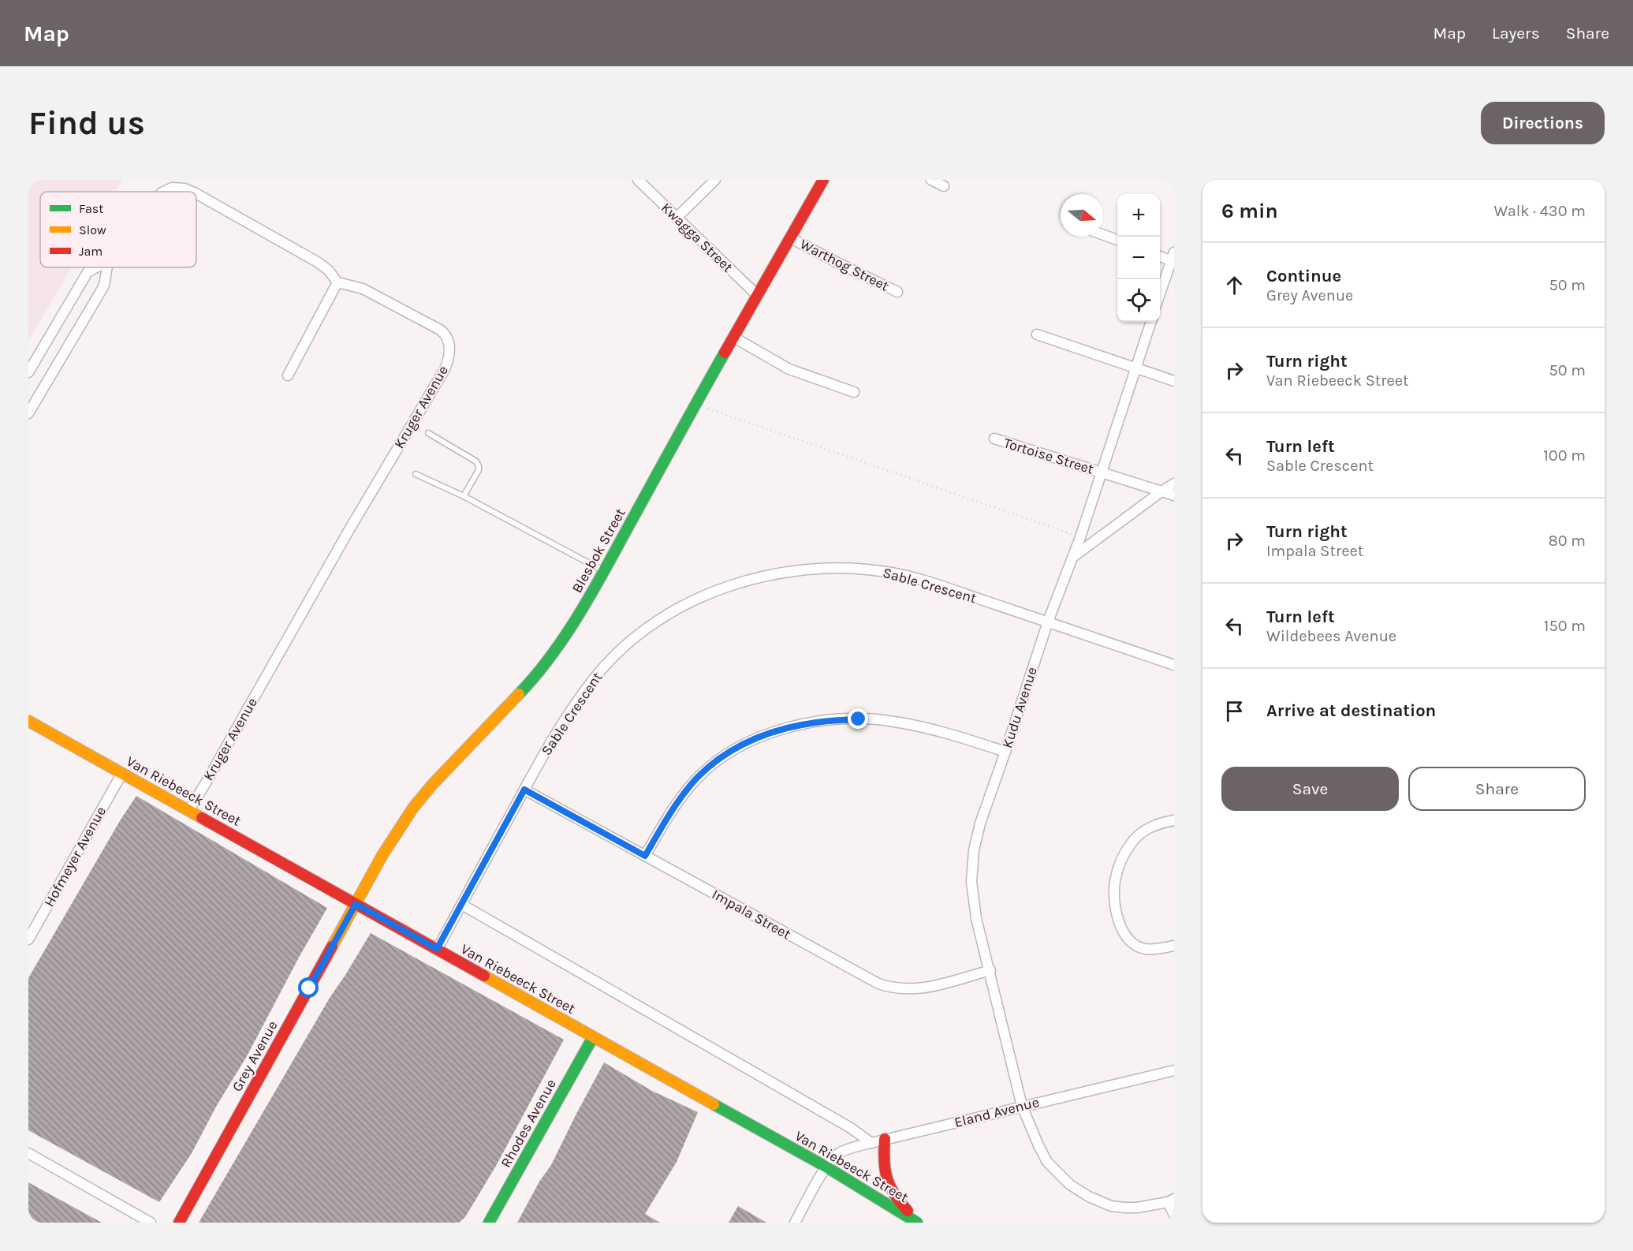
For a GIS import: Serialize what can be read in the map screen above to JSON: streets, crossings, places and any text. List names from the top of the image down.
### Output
{
  "streets": {
    "street": [
      "Kwagga Street",
      "Warthog Street",
      "Kruger Avenue",
      "Tortoise Street",
      "Blesbok Street",
      "Sable Crescent",
      "Kudu Avenue",
      "Van Riebeeck Street",
      "Hofmeyer Avenue",
      "Impala Street",
      "Grey Avenue",
      "Eland Avenue",
      "Rhodes Avenue"
    ]
  },
  "crossings": [
    ["Kwagga Street", "Blesbok Street"],
    ["Warthog Street", "Blesbok Street"],
    ["Kruger Avenue", "Van Riebeeck Street"],
    ["Tortoise Street", "Kudu Avenue"],
    ["Blesbok Street", "Van Riebeeck Street"],
    ["Blesbok Street", "Grey Avenue"],
    ["Sable Crescent", "Kudu Avenue"],
    ["Sable Crescent", "Van Riebeeck Street"],
    ["Sable Crescent", "Impala Street"],
    ["Kudu Avenue", "Impala Street"],
    ["Kudu Avenue", "Eland Avenue"],
    ["Van Riebeeck Street", "Hofmeyer Avenue"],
    ["Van Riebeeck Street", "Grey Avenue"],
    ["Van Riebeeck Street", "Eland Avenue"],
    ["Van Riebeeck Street", "Rhodes Avenue"]
  ],
  "legend": ["Fast", "Slow", "Jam"],
  "north": "right",
  "page": {
    "header": "Map",
    "nav": ["Map", "Layers", "Share"],
    "buttons": [
      "Directions",
      ["Save", "Share"]
    ],
    "title": "Find us",
    "heading": ["6 min", "Walk · 430 m"],
    "map_buttons": ["+", "−"],
    "list": [
      ["Continue", "Grey Avenue", "50 m"],
      ["Turn right", "Van Riebeeck Street", "50 m"],
      ["Turn left", "Sable Crescent", "100 m"],
      ["Turn right", "Impala Street", "80 m"],
      ["Turn left", "Wildebees Avenue", "150 m"],
      "Arrive at destination"
    ]
  }
}
